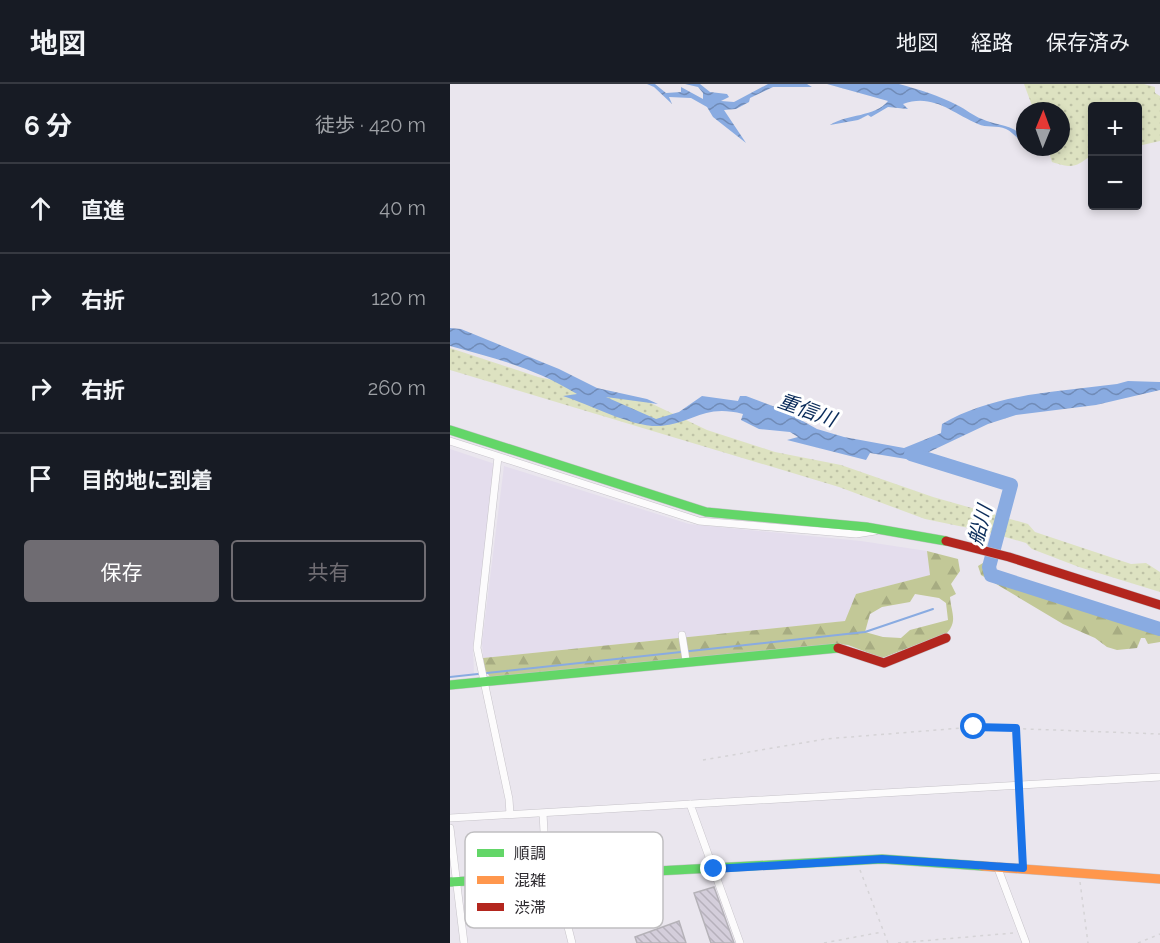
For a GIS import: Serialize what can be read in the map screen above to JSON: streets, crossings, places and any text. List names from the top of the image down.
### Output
{
  "water": ["重信川", "船川"],
  "legend": ["順調", "混雑", "渋滞"],
  "north": "top",
  "page": {
    "header": "地図",
    "nav": ["地図", "経路", "保存済み"],
    "heading": ["6 分", "徒歩 · 420 m"],
    "map_buttons": ["+", "−"],
    "list": [
      ["直進", "40 m"],
      ["右折", "120 m"],
      ["右折", "260 m"],
      "目的地に到着"
    ],
    "buttons": ["保存", "共有"]
  }
}
